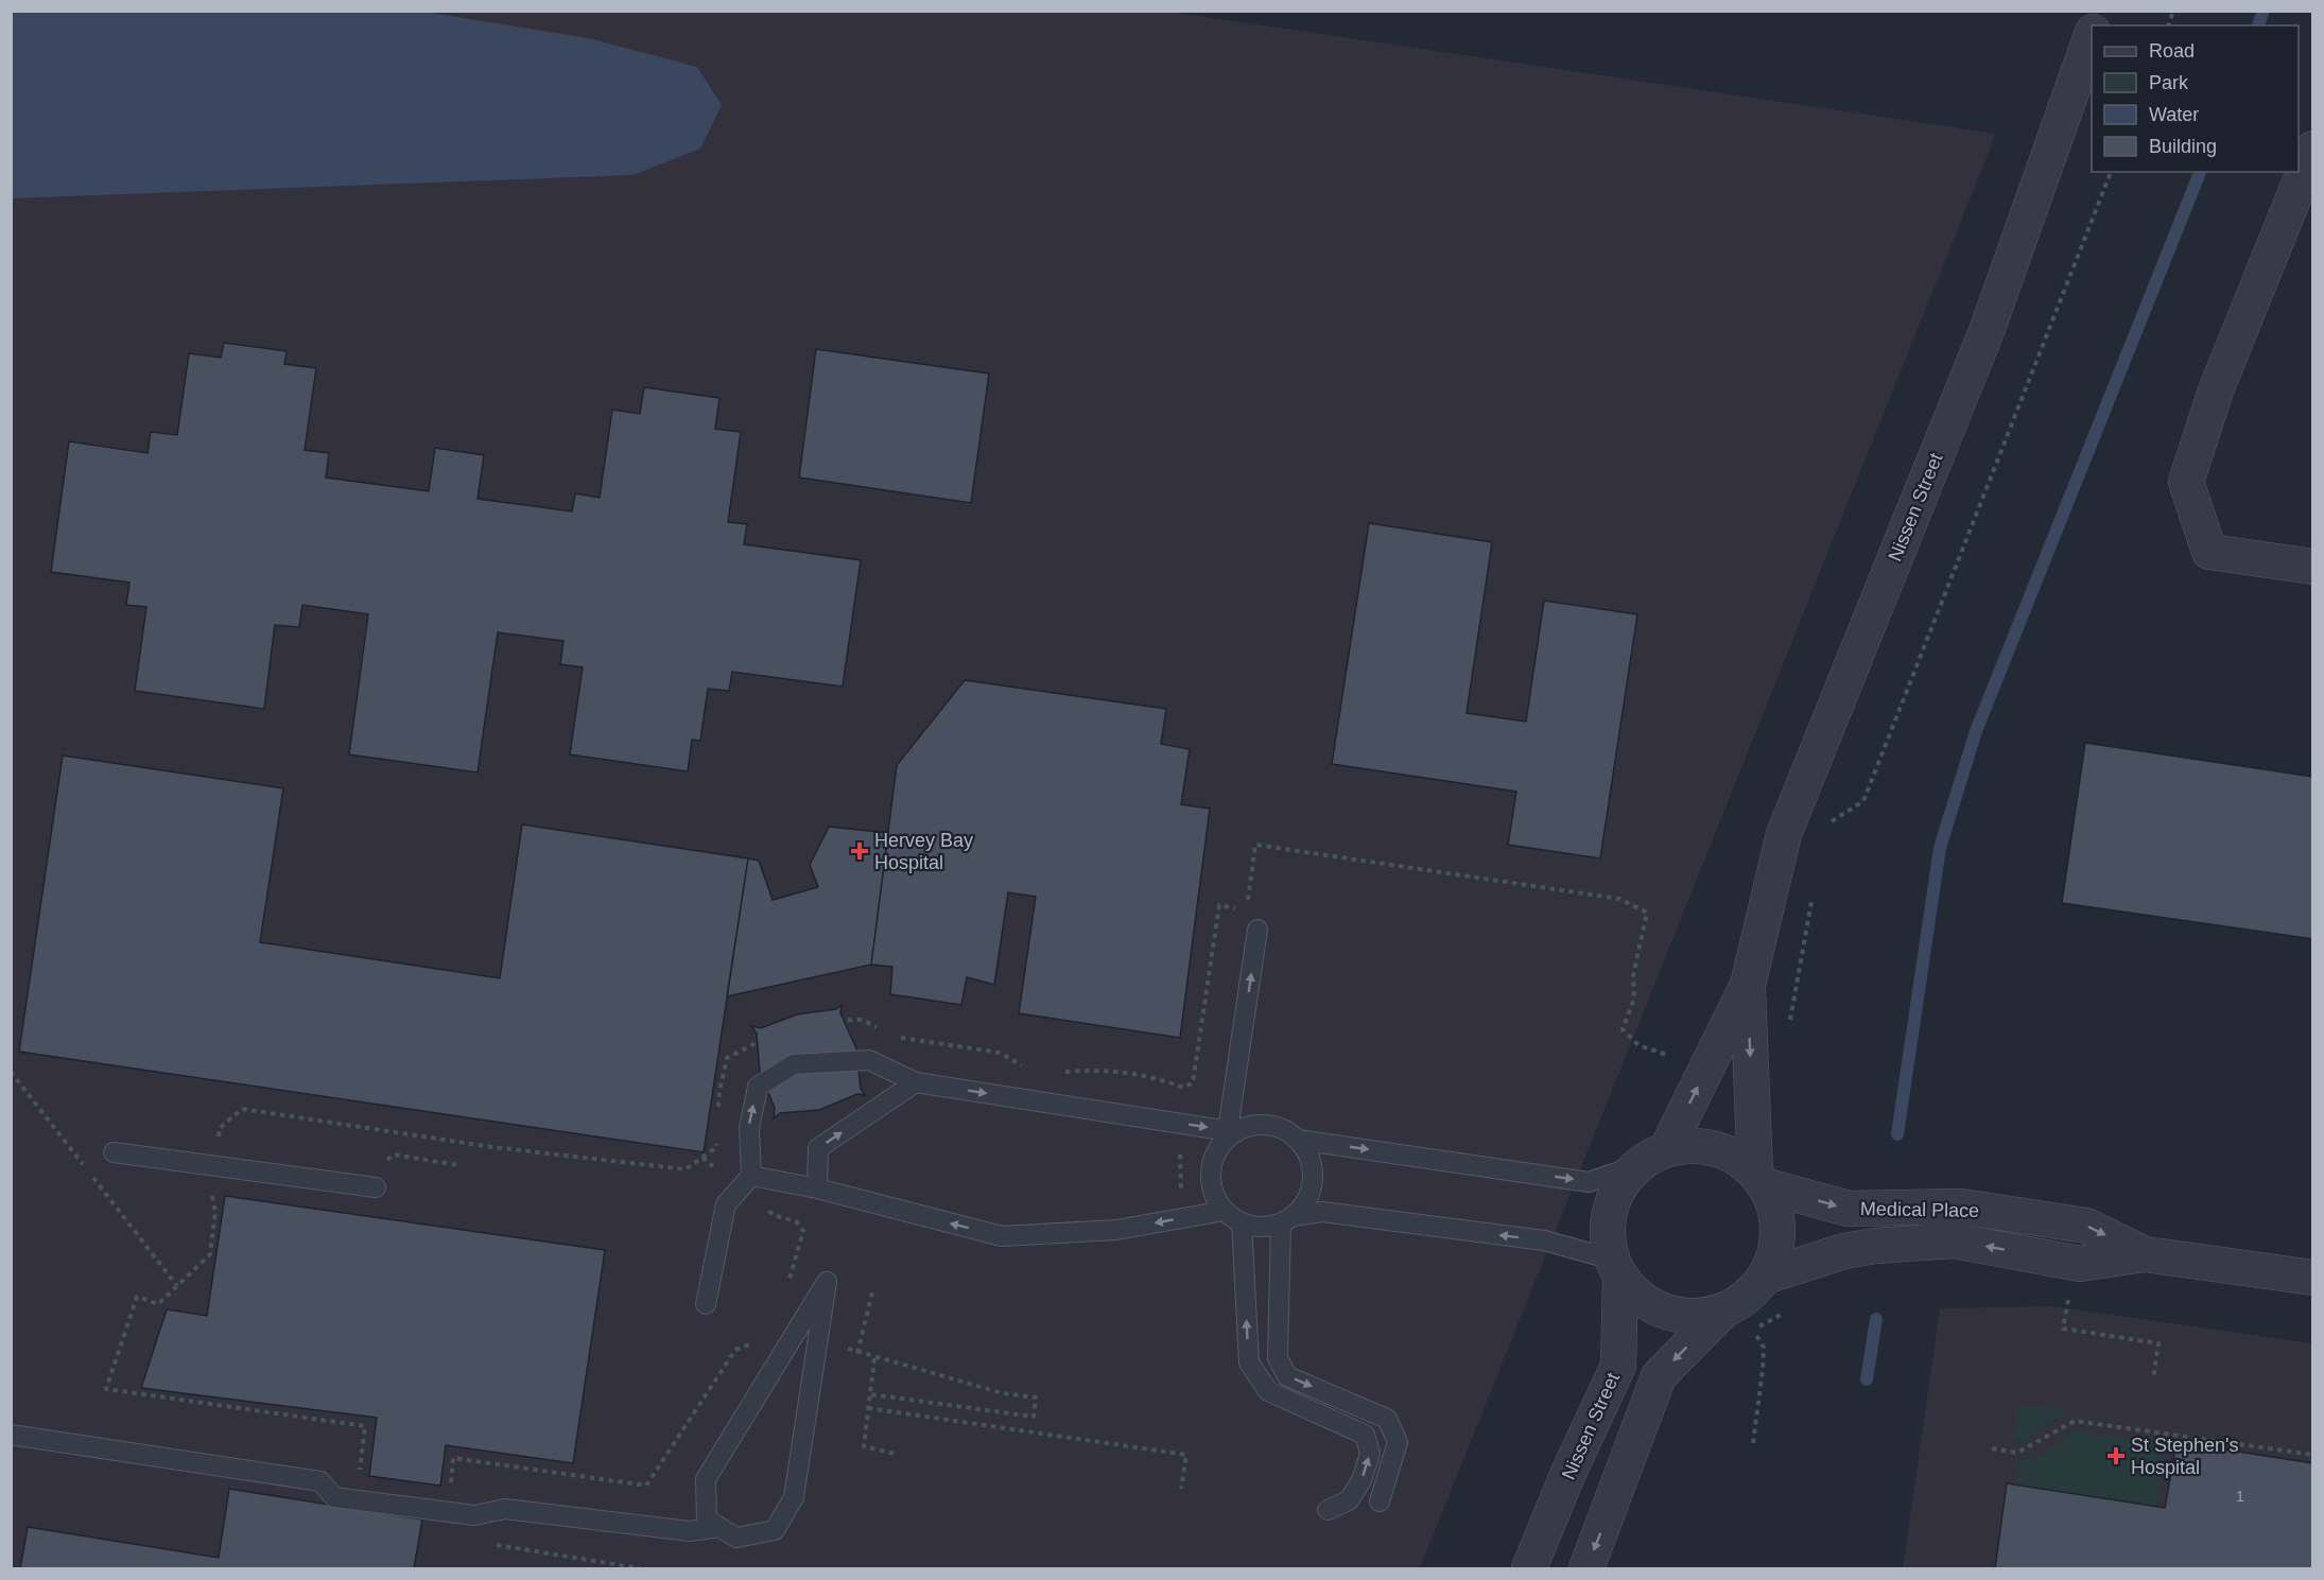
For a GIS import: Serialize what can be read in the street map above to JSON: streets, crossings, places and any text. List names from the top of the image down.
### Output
{
  "streets": {
    "street": ["Nissen Street", "Medical Place"]
  },
  "crossings": [
    ["Nissen Street", "Medical Place"]
  ],
  "places": {
    "health": ["Hervey Bay Hospital", "St Stephen's Hospital"]
  },
  "house_numbers": ["1"],
  "legend": [
    "Road",
    "Park",
    "Water",
    "Building"
  ]
}
